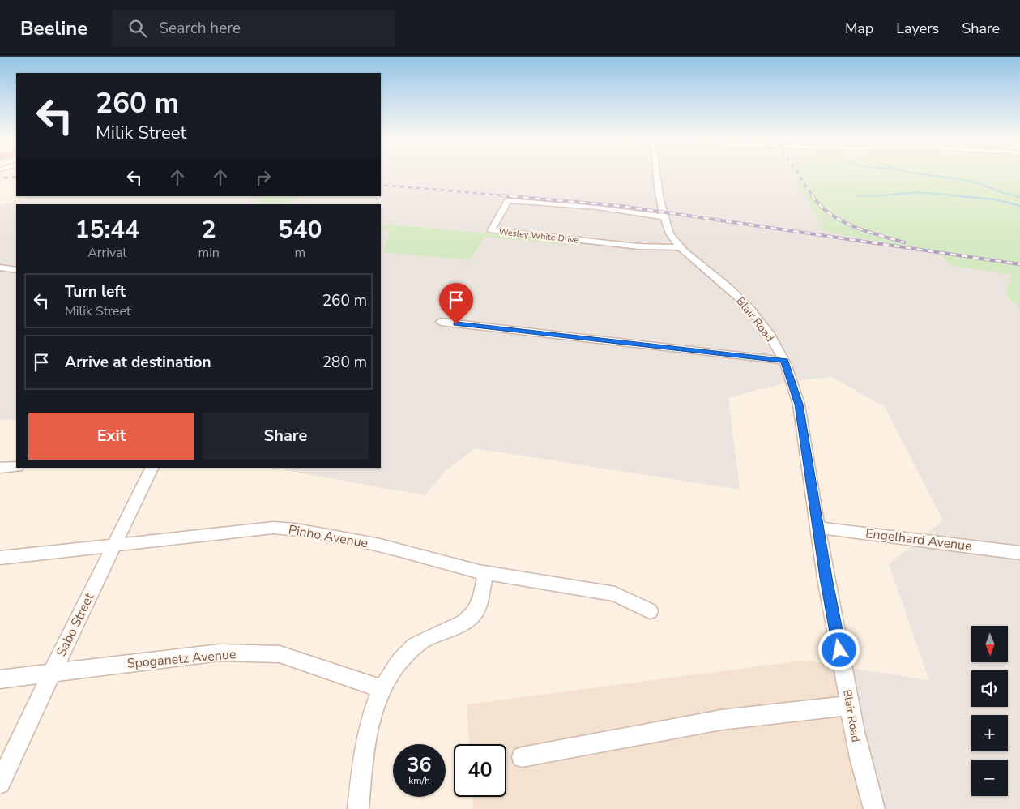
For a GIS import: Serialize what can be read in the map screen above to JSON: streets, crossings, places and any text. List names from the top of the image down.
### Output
{
  "streets": {
    "street": [
      "Wesley White Drive",
      "Blair Road",
      "Pinho Avenue",
      "Engelhard Avenue",
      "Sabo Street",
      "Spoganetz Avenue"
    ]
  },
  "crossings": [
    ["Wesley White Drive", "Blair Road"],
    ["Blair Road", "Engelhard Avenue"],
    ["Pinho Avenue", "Sabo Street"],
    ["Sabo Street", "Spoganetz Avenue"]
  ],
  "north": "bottom",
  "page": {
    "header": "Beeline",
    "search": "Search here",
    "nav": ["Map", "Layers", "Share"],
    "turn": ["260 m", "Milik Street"],
    "eta": [
      "15:44",
      "Arrival",
      "2",
      "min",
      "540",
      "m"
    ],
    "list": [
      {
        "name": "Turn left",
        "note": "Milik Street",
        "value": "260 m"
      },
      {
        "name": "Arrive at destination",
        "value": "280 m"
      }
    ],
    "buttons": ["Exit", "Share"],
    "map_buttons": ["+", "−"],
    "speed": "36 km/h",
    "limit": "40"
  }
}
